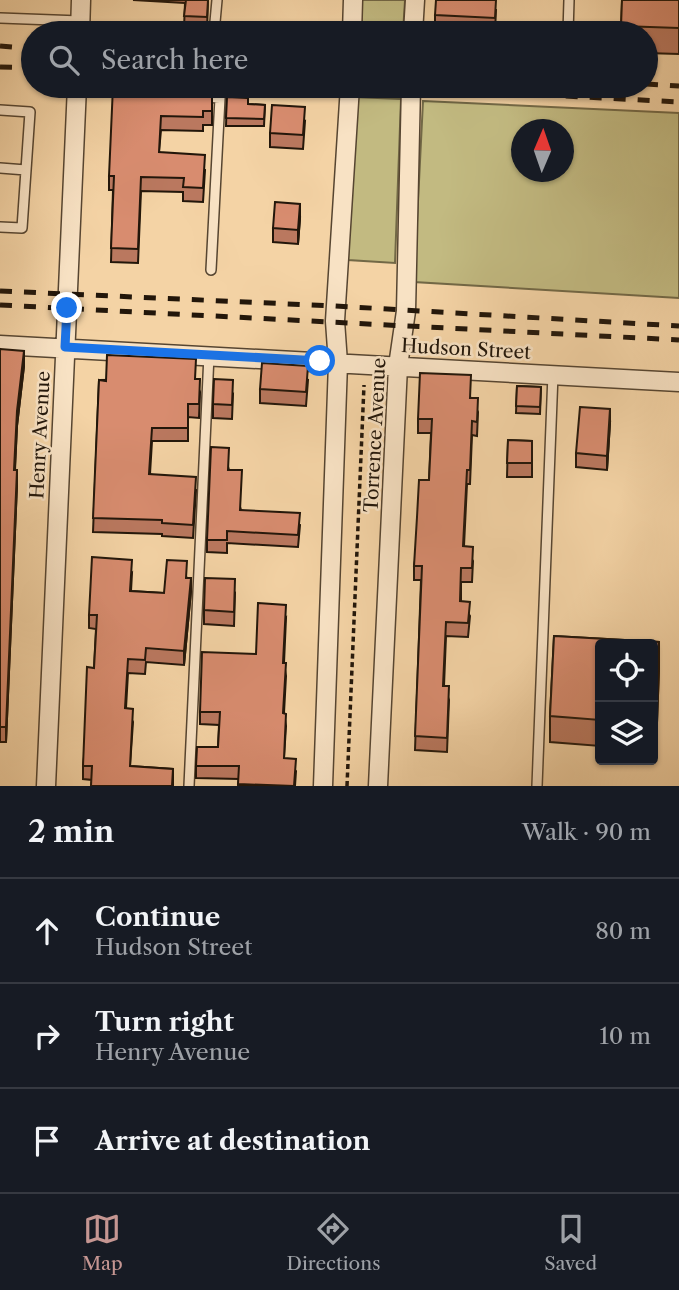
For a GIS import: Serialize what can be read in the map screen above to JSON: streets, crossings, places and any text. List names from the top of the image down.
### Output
{
  "streets": {
    "street": ["Hudson Street", "Henry Avenue", "Torrence Avenue"]
  },
  "crossings": [
    ["Hudson Street", "Henry Avenue"],
    ["Hudson Street", "Torrence Avenue"]
  ],
  "north": "top",
  "page": {
    "search": "Search here",
    "heading": ["2 min", "Walk · 90 m"],
    "list": [
      ["Continue", "Hudson Street", "80 m"],
      ["Turn right", "Henry Avenue", "10 m"],
      "Arrive at destination"
    ],
    "nav": ["Map", "Directions", "Saved"]
  }
}
